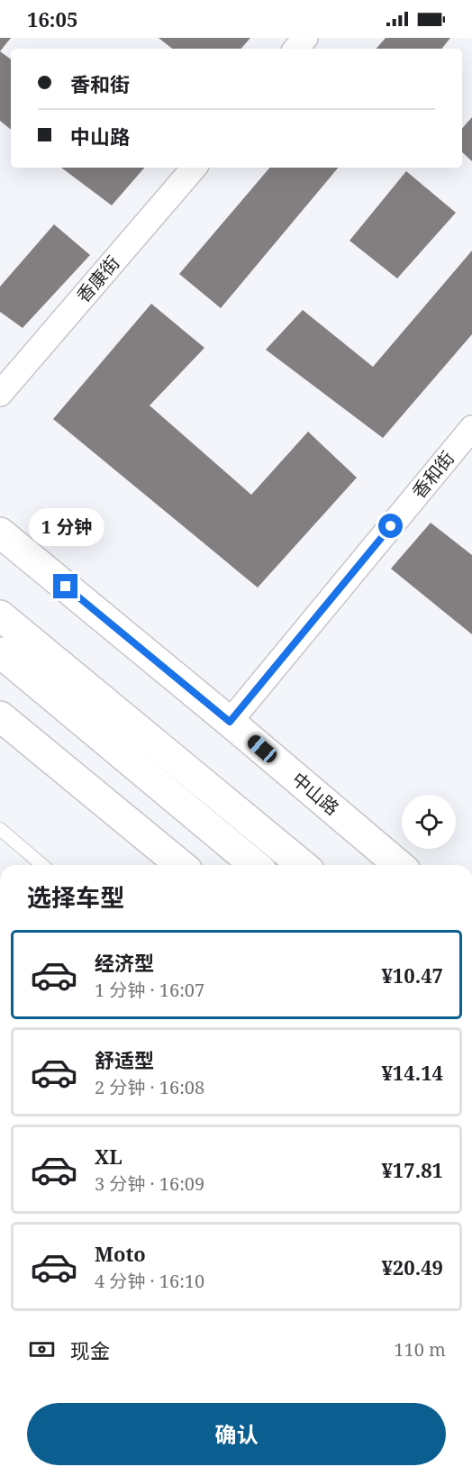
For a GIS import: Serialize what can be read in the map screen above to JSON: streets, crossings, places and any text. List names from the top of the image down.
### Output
{
  "streets": {
    "main road": ["中山路"],
    "street": ["香康街", "香和街"]
  },
  "crossings": [
    ["香和街", "中山路"]
  ],
  "page": {
    "status": "16:05",
    "banner": ["香和街", "中山路"],
    "bubble": "1 分钟",
    "heading": "选择车型",
    "list": [
      {
        "name": "经济型",
        "note": "1 分钟 · 16:07",
        "value": "¥10.47"
      },
      {
        "name": "舒适型",
        "note": "2 分钟 · 16:08",
        "value": "¥14.14"
      },
      {
        "name": "XL",
        "note": "3 分钟 · 16:09",
        "value": "¥17.81"
      },
      {
        "name": "Moto",
        "note": "4 分钟 · 16:10",
        "value": "¥20.49"
      }
    ],
    "pay": ["现金", "110 m"],
    "buttons": "确认"
  }
}
